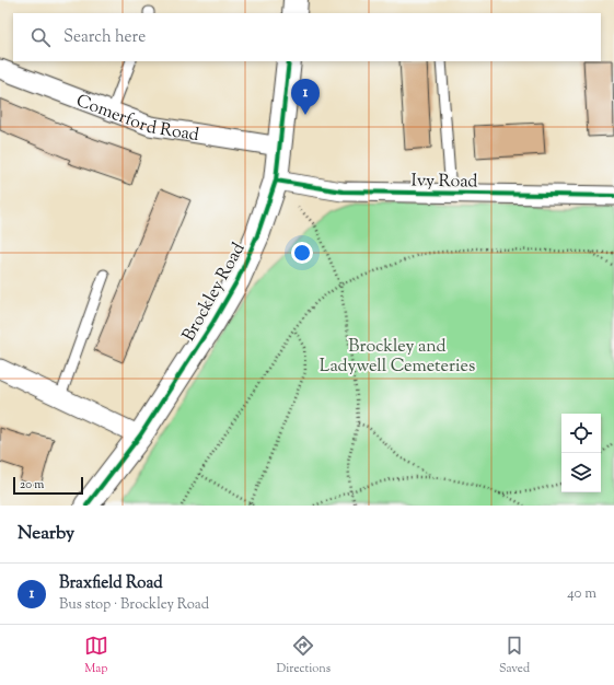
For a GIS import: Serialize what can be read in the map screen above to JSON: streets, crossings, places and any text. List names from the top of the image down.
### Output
{
  "streets": {
    "main road": ["Brockley Road"],
    "street": ["Comerford Road", "Ivy Road"]
  },
  "crossings": [
    ["Comerford Road", "Brockley Road"],
    ["Ivy Road", "Brockley Road"]
  ],
  "parks": ["Brockley and Ladywell Cemeteries"],
  "scale_bar": "20 m",
  "page": {
    "search": "Search here",
    "pins": "1",
    "scale": "20 m",
    "heading": "Nearby",
    "list": [
      {
        "mark": "1",
        "name": "Braxfield Road",
        "note": "Bus stop · Brockley Road",
        "value": "40 m"
      }
    ],
    "nav": ["Map", "Directions", "Saved"]
  }
}
